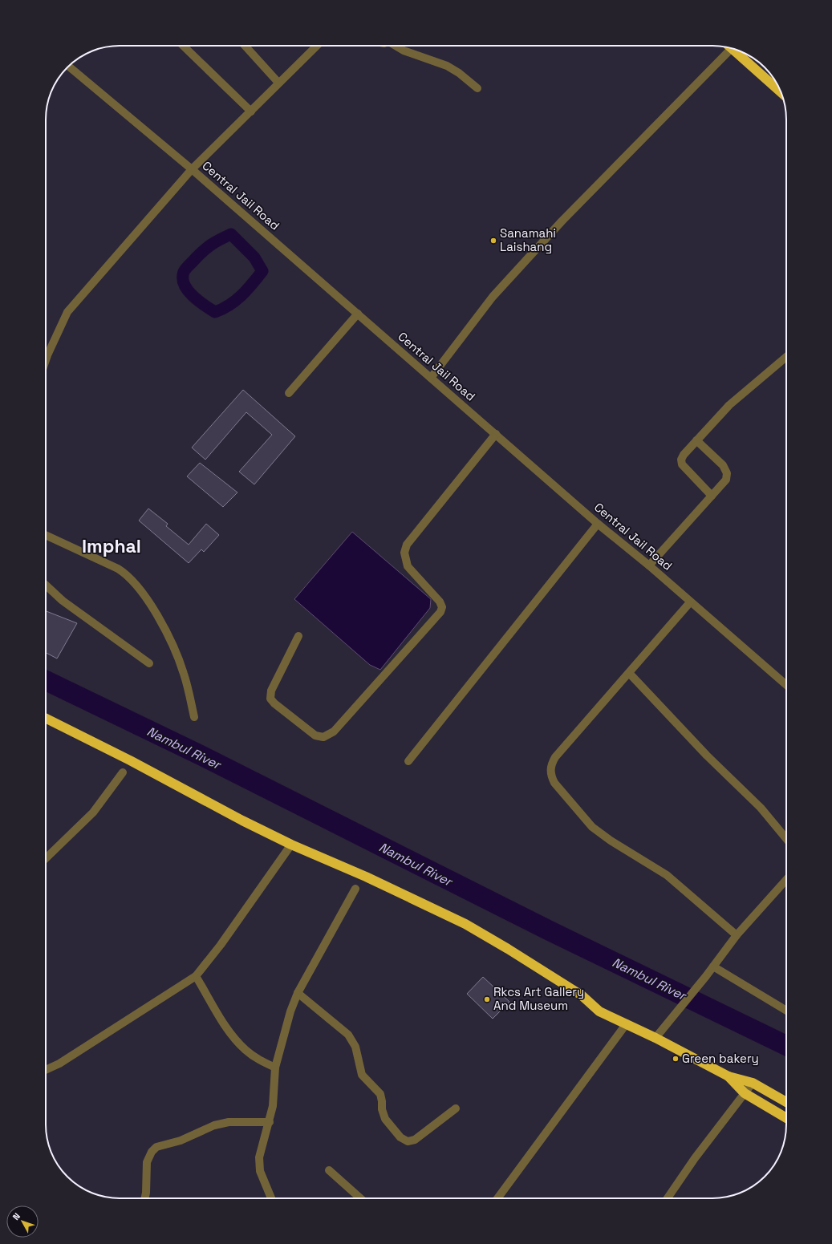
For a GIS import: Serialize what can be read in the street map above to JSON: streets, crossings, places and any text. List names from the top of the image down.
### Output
{
  "streets": {
    "street": ["Central Jail Road"]
  },
  "districts": ["Imphal"],
  "water": ["Nambul River"],
  "places": ["Sanamahi Laishang", "Rkcs Art Gallery And Museum", "Green bakery"],
  "north": "top left"
}
